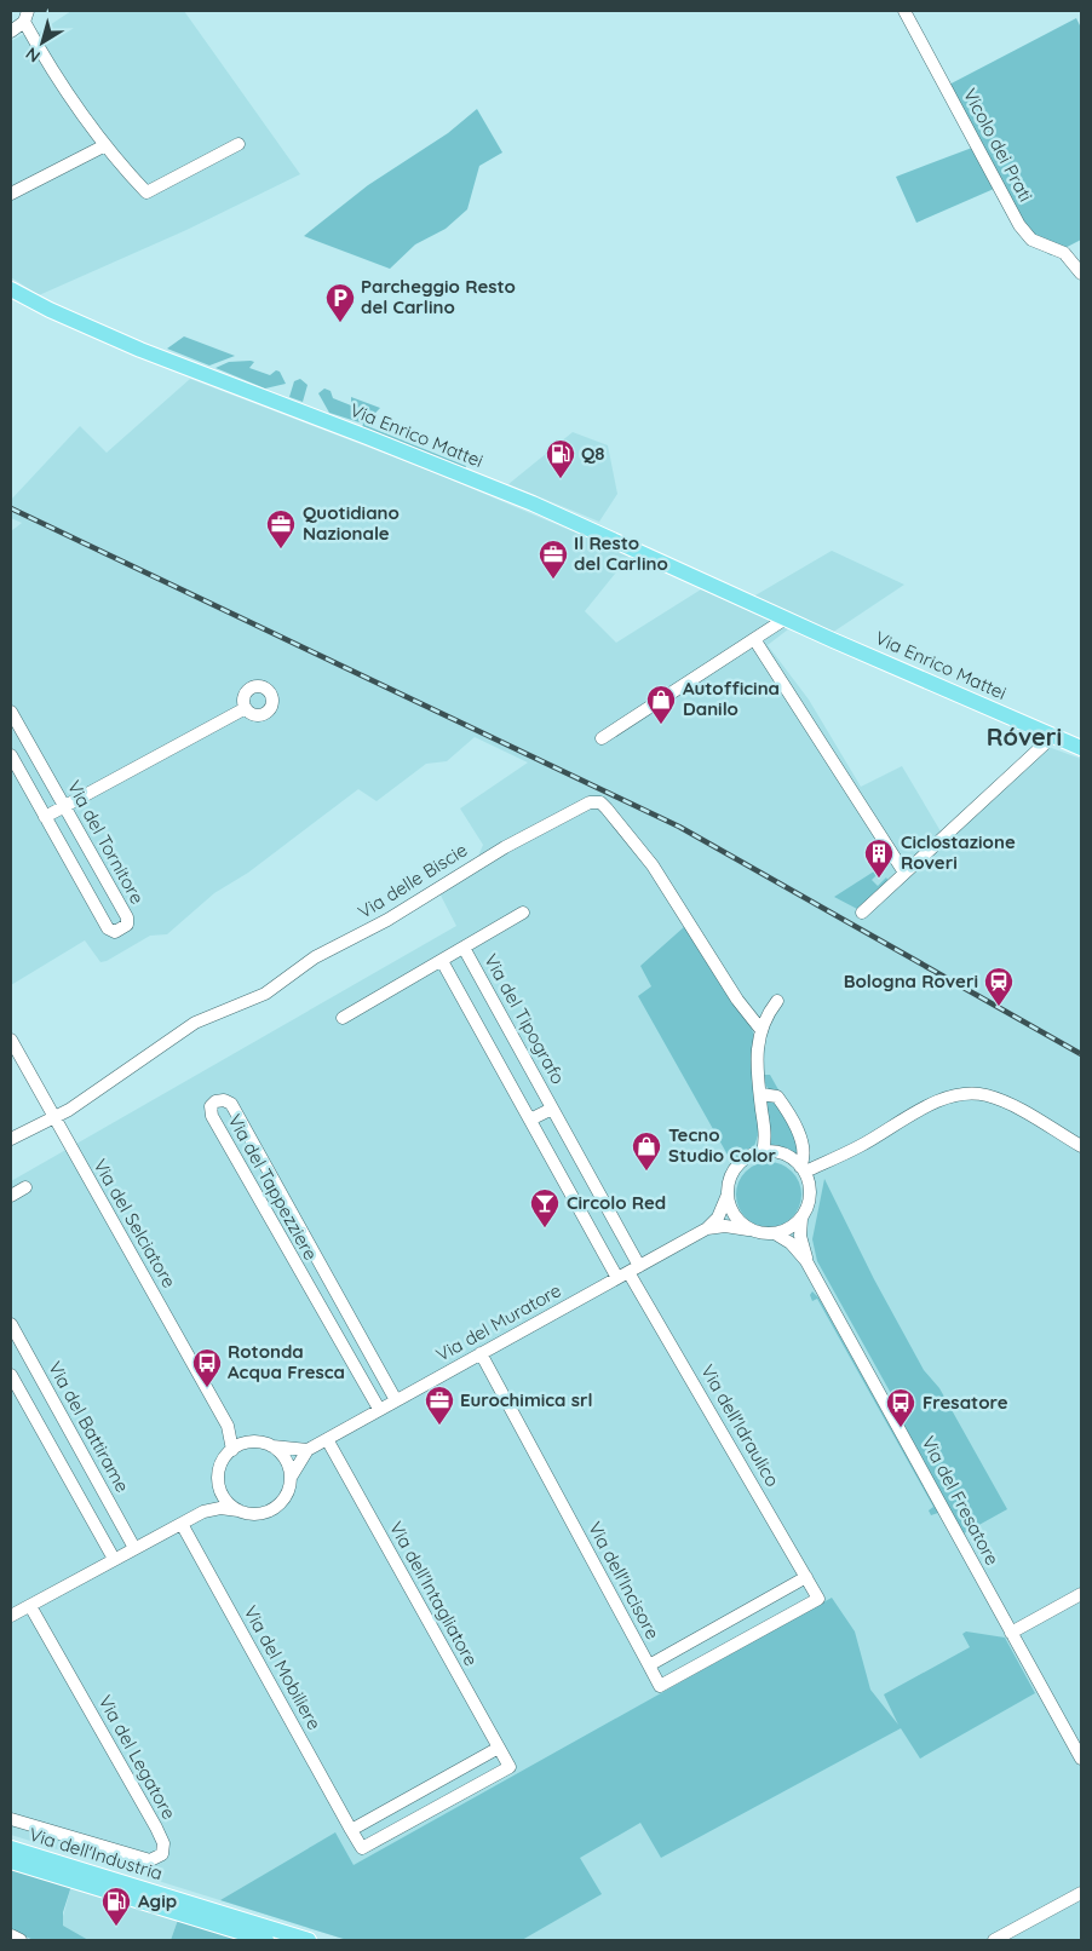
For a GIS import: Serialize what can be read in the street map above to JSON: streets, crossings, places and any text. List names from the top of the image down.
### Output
{
  "streets": {
    "main road": ["Via Enrico Mattei", "Via dell'Industria"],
    "street": [
      "Vicolo dei Prati",
      "Via del Tornitore",
      "Via delle Biscie",
      "Via del Tipografo",
      "Via del Tappezziere",
      "Via del Selciatore",
      "Via del Muratore",
      "Via dell'Idraulico",
      "Via del Battirame",
      "Via del Fresatore",
      "Via dell'Incisore",
      "Via dell'Intagliatore",
      "Via del Mobiliere",
      "Via del Legatore"
    ]
  },
  "crossings": [
    ["Via delle Biscie", "Via del Selciatore"],
    ["Via del Tipografo", "Via del Muratore"],
    ["Via del Tipografo", "Via dell'Idraulico"],
    ["Via del Tappezziere", "Via del Muratore"],
    ["Via del Selciatore", "Via del Muratore"],
    ["Via del Muratore", "Via dell'Idraulico"],
    ["Via del Muratore", "Via del Fresatore"],
    ["Via del Muratore", "Via dell'Incisore"],
    ["Via del Muratore", "Via dell'Intagliatore"],
    ["Via dell'Idraulico", "Via dell'Incisore"],
    ["Via dell'Intagliatore", "Via del Mobiliere"]
  ],
  "districts": ["Róveri"],
  "places": {
    "parking": ["Parcheggio Resto del Carlino"],
    "fuel station": ["Q8", "Agip"],
    "office": ["Quotidiano Nazionale", "Il Resto del Carlino", "Eurochimica srl"],
    "shop": ["Autofficina Danilo", "Tecno Studio Color"],
    "building": ["Ciclostazione Roveri"],
    "station": ["Bologna Roveri"],
    "bar": ["Circolo Red"],
    "bus stop": ["Rotonda Acqua Fresca", "Fresatore"]
  },
  "north": "bottom left"
}
